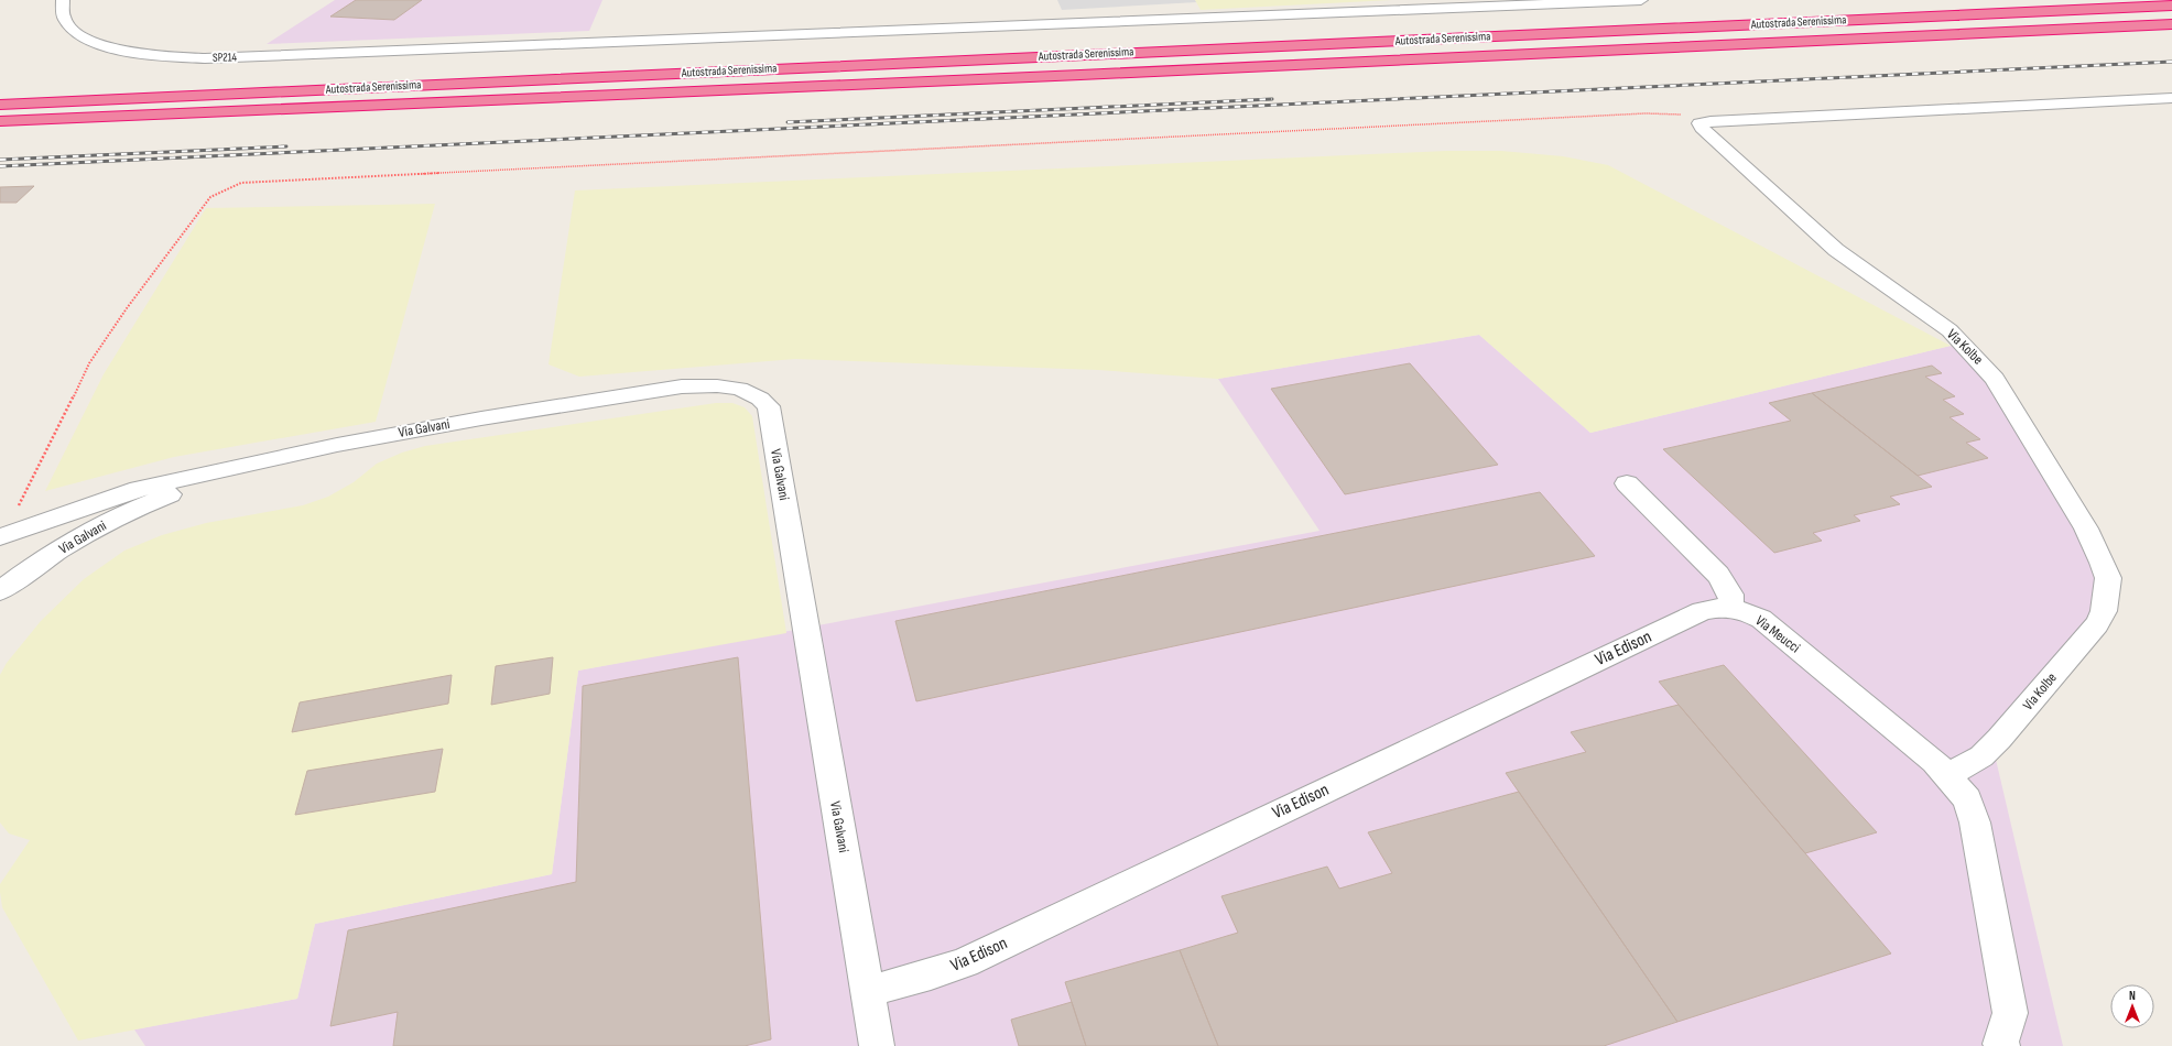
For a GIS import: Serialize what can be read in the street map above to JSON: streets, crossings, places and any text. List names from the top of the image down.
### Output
{
  "streets": {
    "highway": ["Autostrada Serenissima"],
    "street": [
      "SP214",
      "Via Kolbe",
      "Via Galvani",
      "Via Meucci",
      "Via Edison"
    ]
  },
  "crossings": [
    ["Via Kolbe", "Via Meucci"],
    ["Via Galvani", "Via Edison"],
    ["Via Meucci", "Via Edison"]
  ],
  "north": "top"
}
